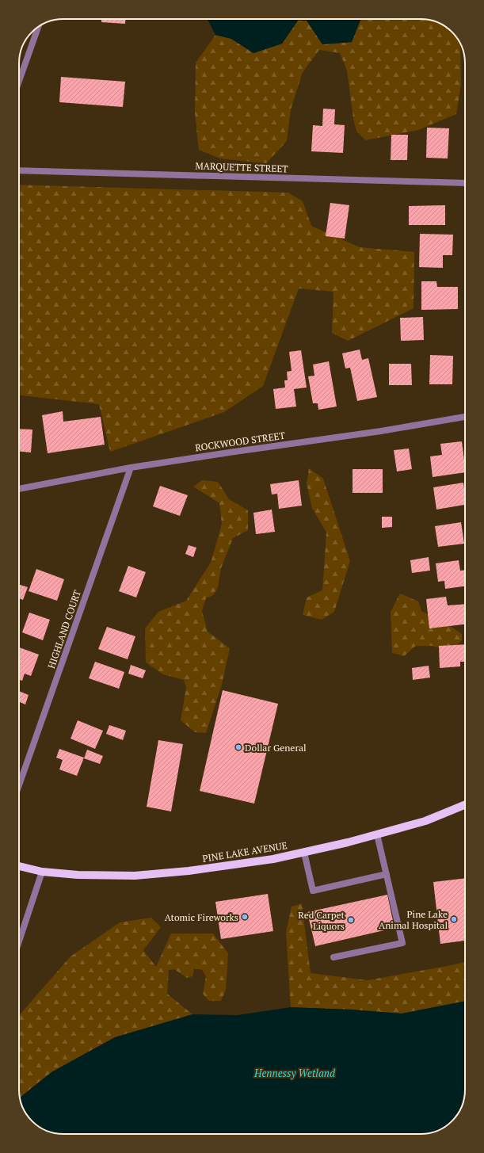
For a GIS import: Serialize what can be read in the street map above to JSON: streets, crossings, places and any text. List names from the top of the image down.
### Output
{
  "streets": {
    "main road": ["PINE LAKE AVENUE"],
    "street": ["MARQUETTE STREET", "ROCKWOOD STREET", "HIGHLAND COURT"]
  },
  "crossings": [
    ["ROCKWOOD STREET", "HIGHLAND COURT"]
  ],
  "water": ["Hennessy Wetland"],
  "places": [
    "Dollar General",
    "Atomic Fireworks",
    "Pine Lake Animal Hospital",
    "Red Carpet Liquors"
  ]
}
